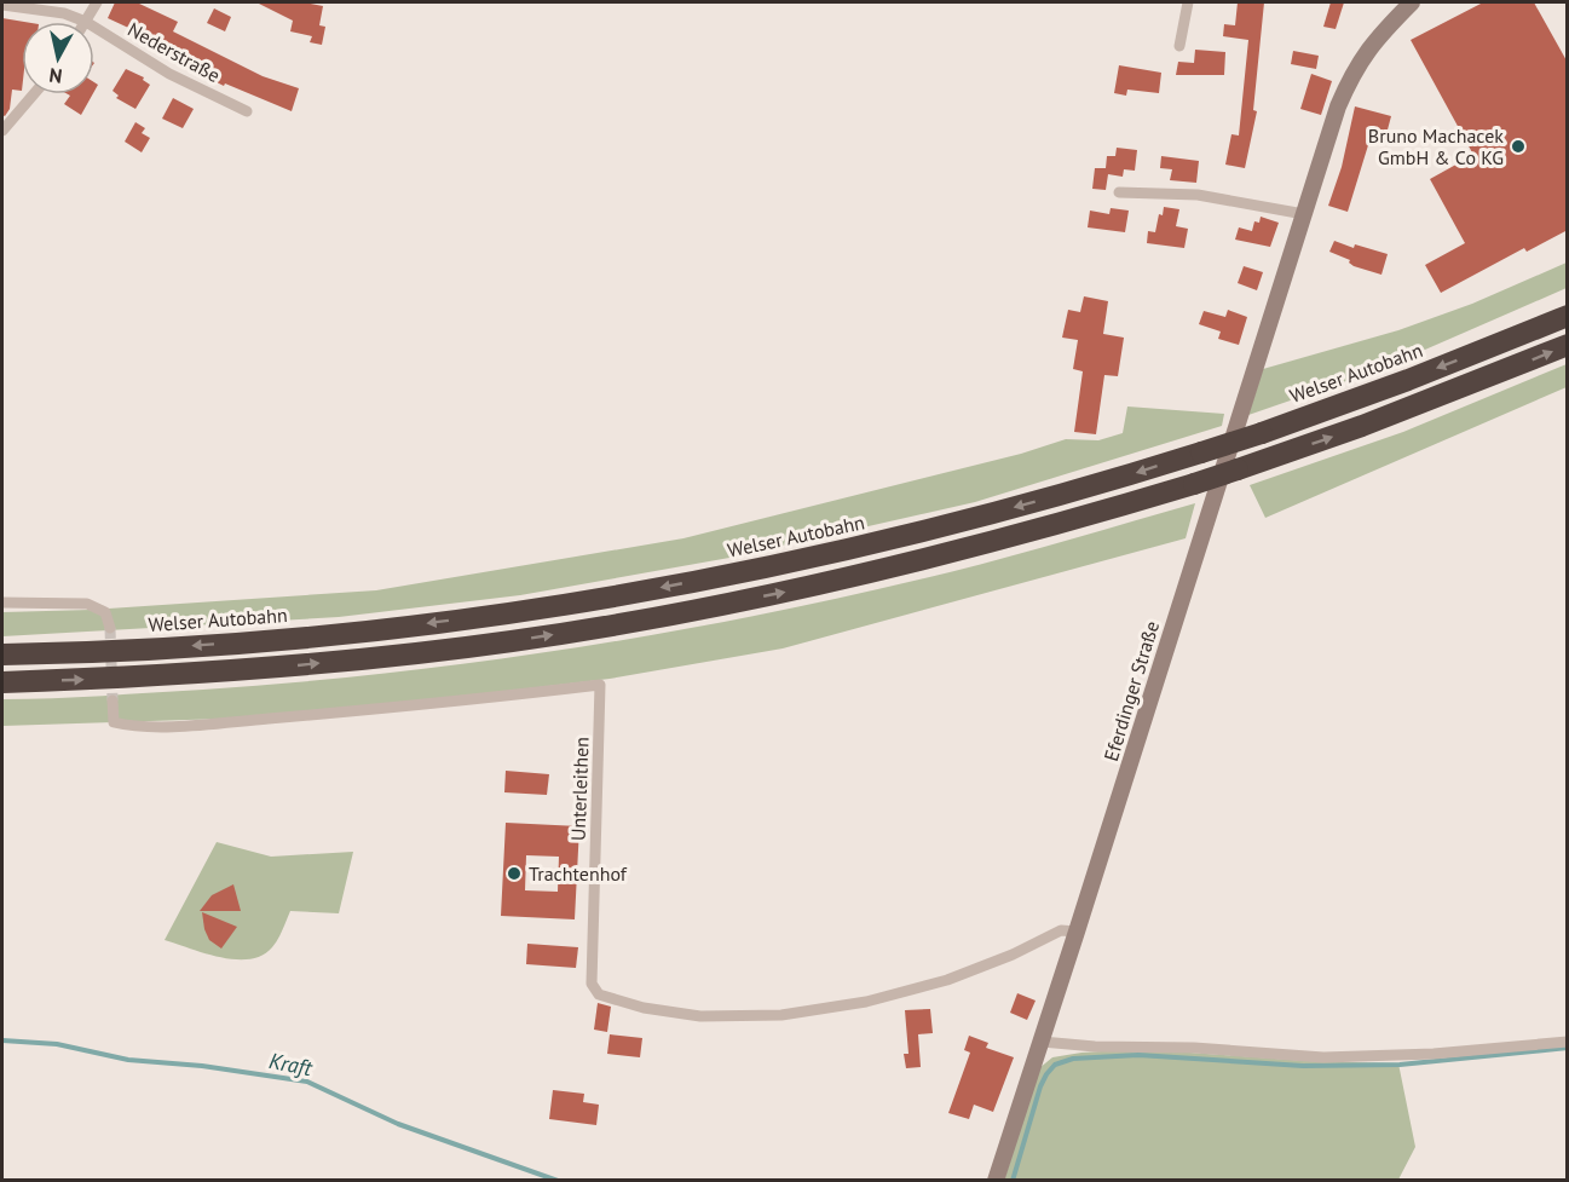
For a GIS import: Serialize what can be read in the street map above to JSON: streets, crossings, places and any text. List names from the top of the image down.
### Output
{
  "streets": {
    "highway": ["Welser Autobahn"],
    "main road": ["Eferdinger Straße"],
    "street": ["Nederstraße", "Unterleithen"]
  },
  "crossings": [
    ["Eferdinger Straße", "Unterleithen"]
  ],
  "water": ["Kraft"],
  "places": ["Bruno Machacek GmbH & Co KG", "Trachtenhof"],
  "north": "bottom"
}
